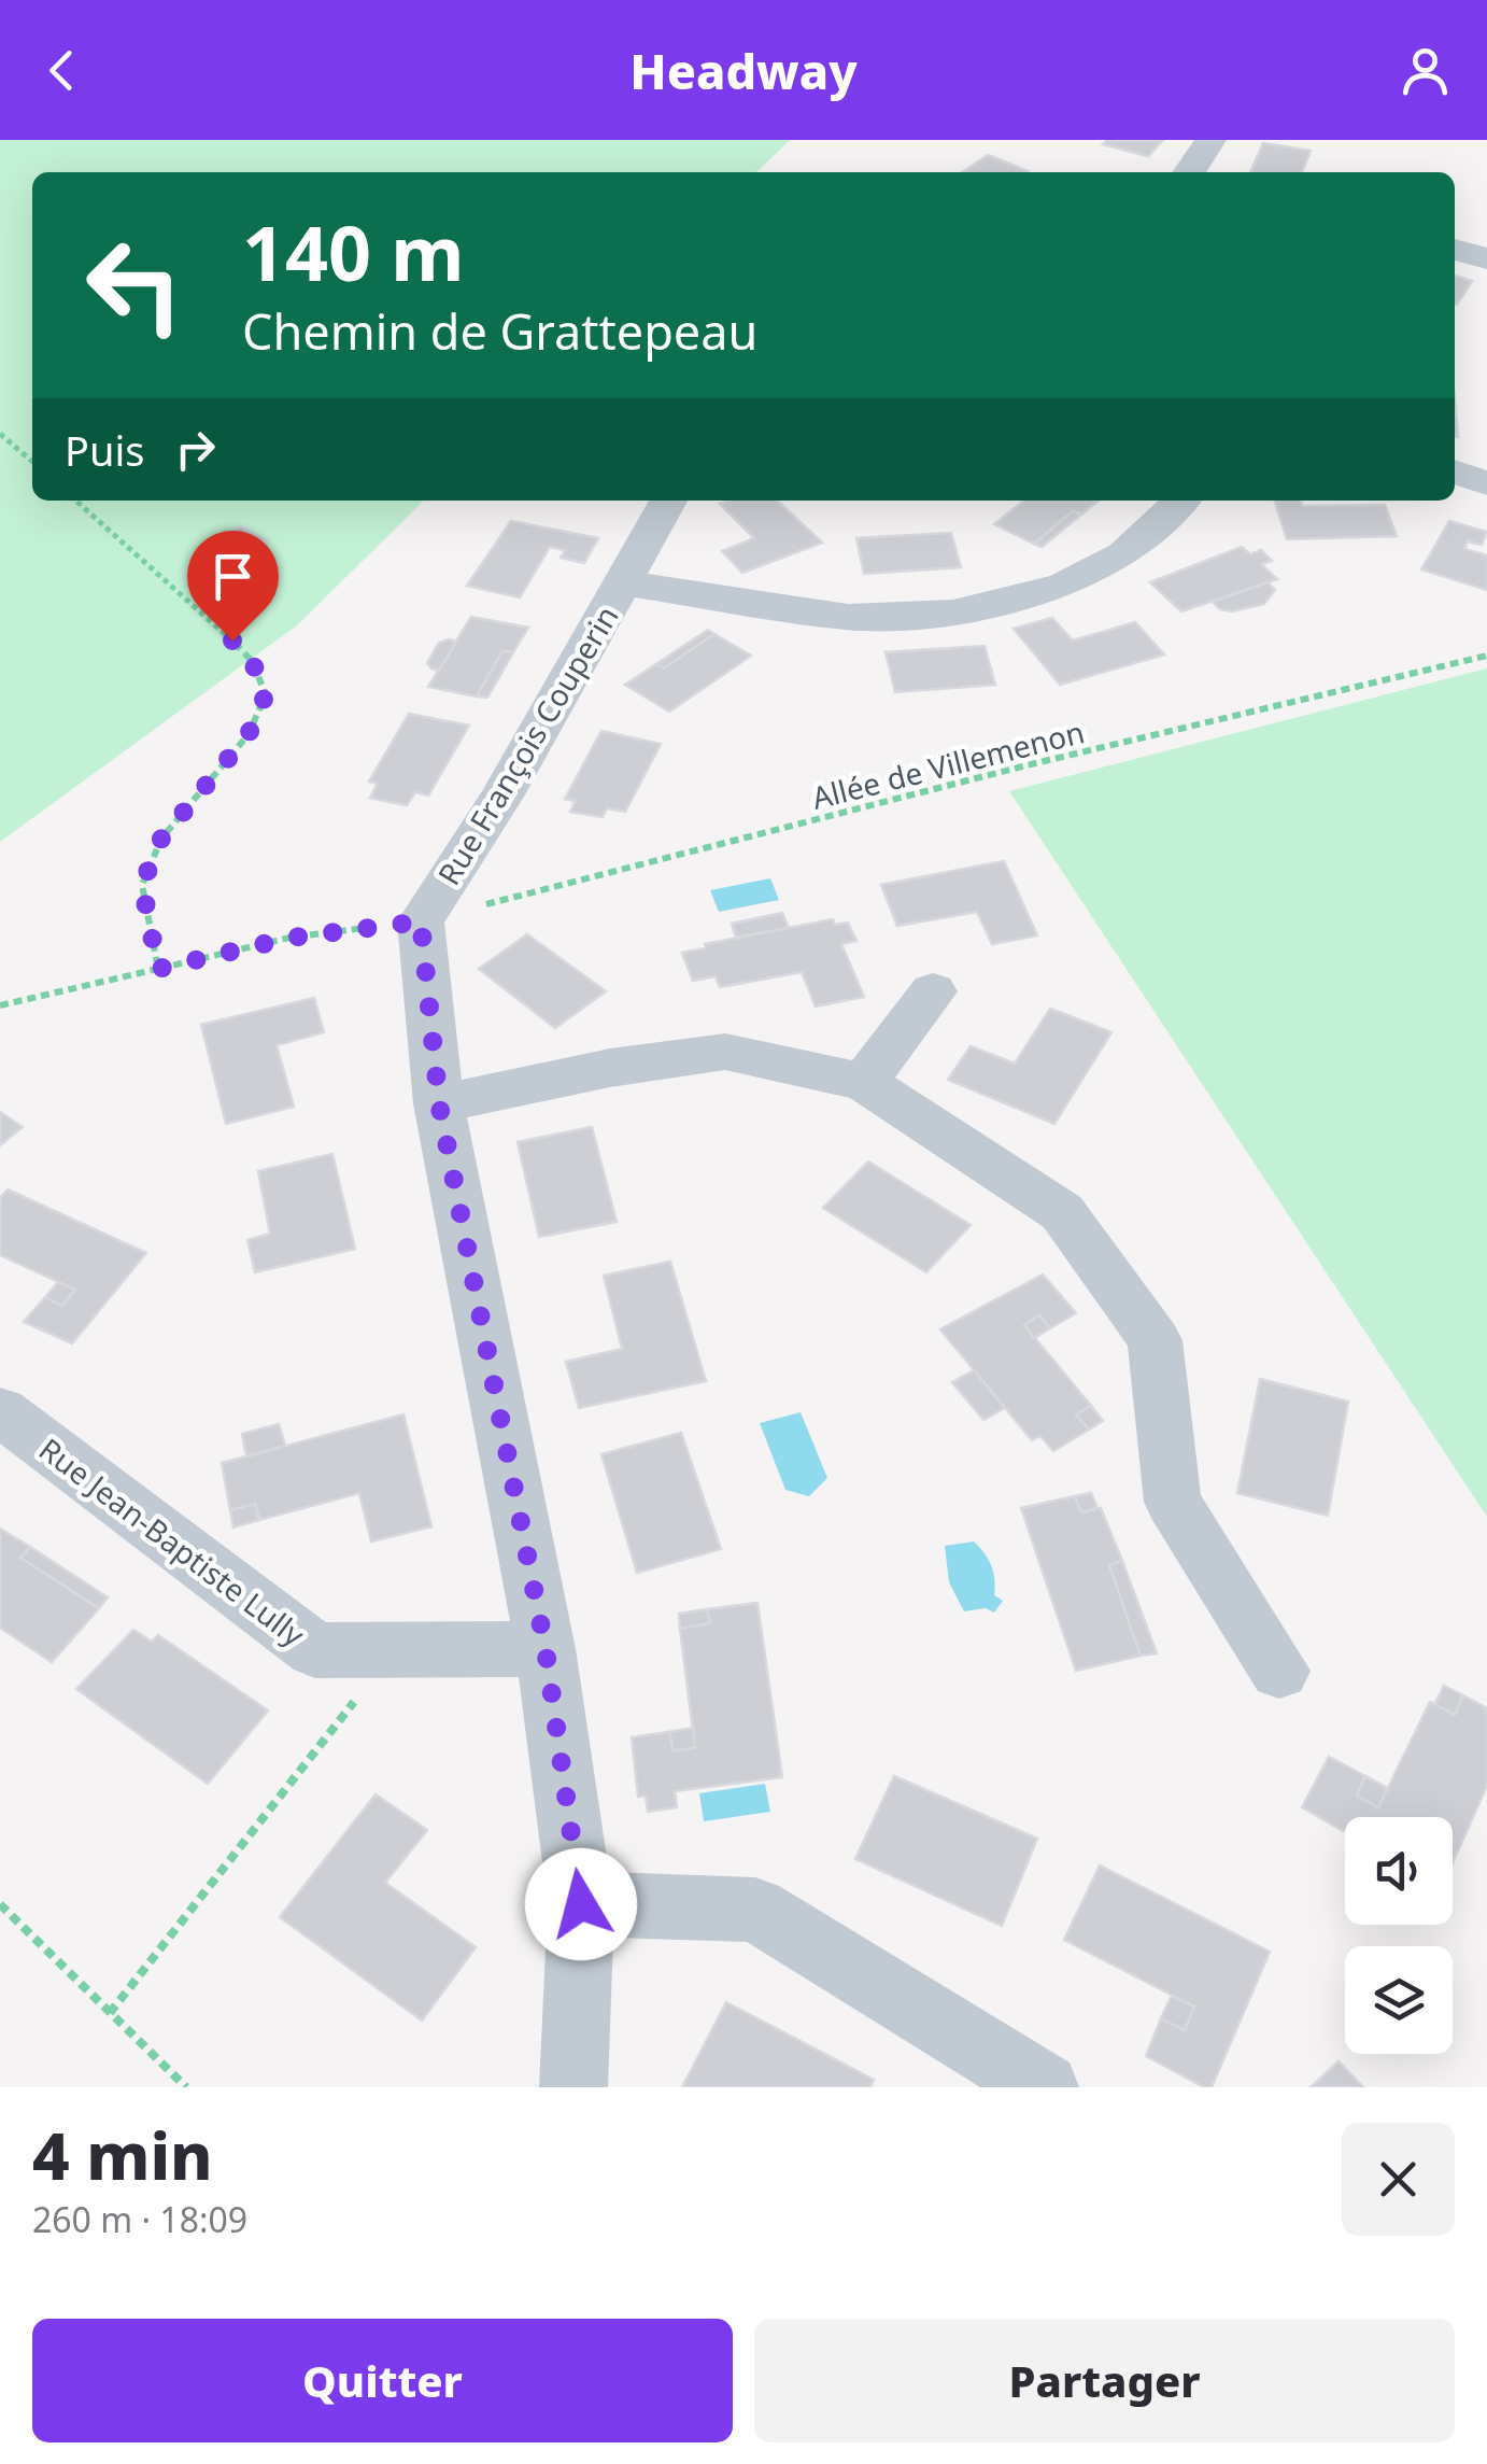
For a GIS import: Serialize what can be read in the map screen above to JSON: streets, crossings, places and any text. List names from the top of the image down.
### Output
{
  "streets": {
    "street": ["Rue François Couperin", "Rue Jean-Baptiste Lully"],
    "path": ["Allée de Villemenon"]
  },
  "crossings": [
    ["Rue François Couperin", "Allée de Villemenon"]
  ],
  "page": {
    "header": "Headway",
    "turn": ["140 m", "Chemin de Grattepeau"],
    "then": "Puis",
    "heading": ["4 min", "260 m · 18:09"],
    "buttons": ["Quitter", "Partager"]
  }
}
